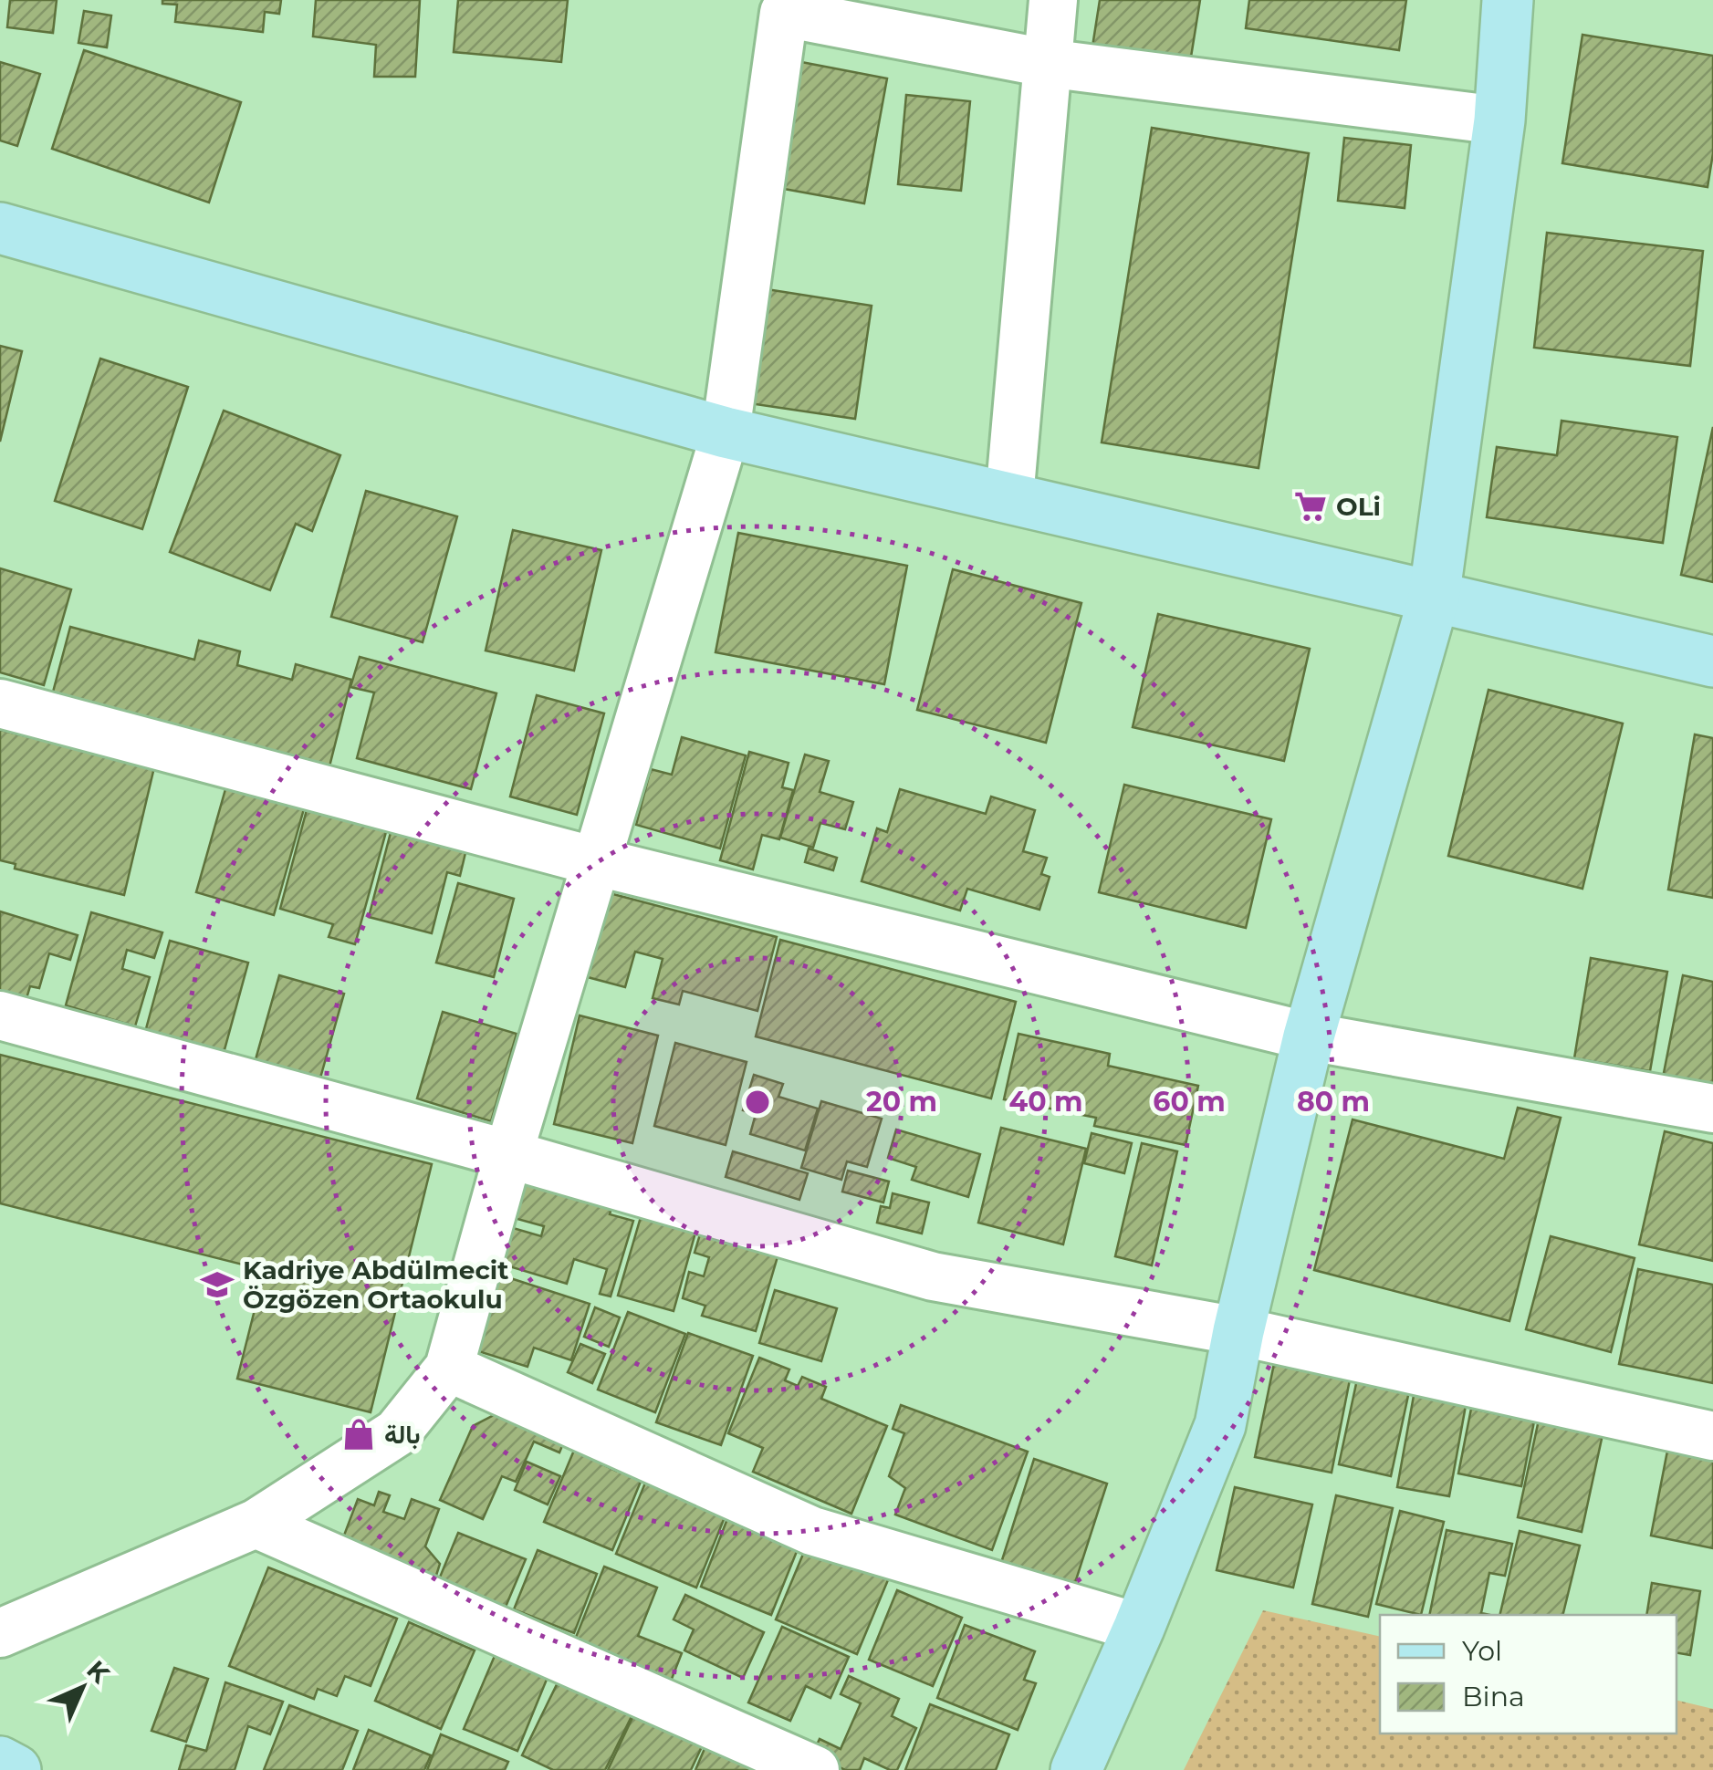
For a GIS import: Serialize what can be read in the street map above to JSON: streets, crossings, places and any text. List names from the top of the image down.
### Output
{
  "places": {
    "supermarket": ["OLi"],
    "school or university": ["Kadriye Abdülmecit Özgözen Ortaokulu"],
    "shop": ["بالة"]
  },
  "legend": ["Yol", "Bina"],
  "north": "top right",
  "rings": [
    "20 m",
    "40 m",
    "60 m",
    "80 m"
  ]
}
